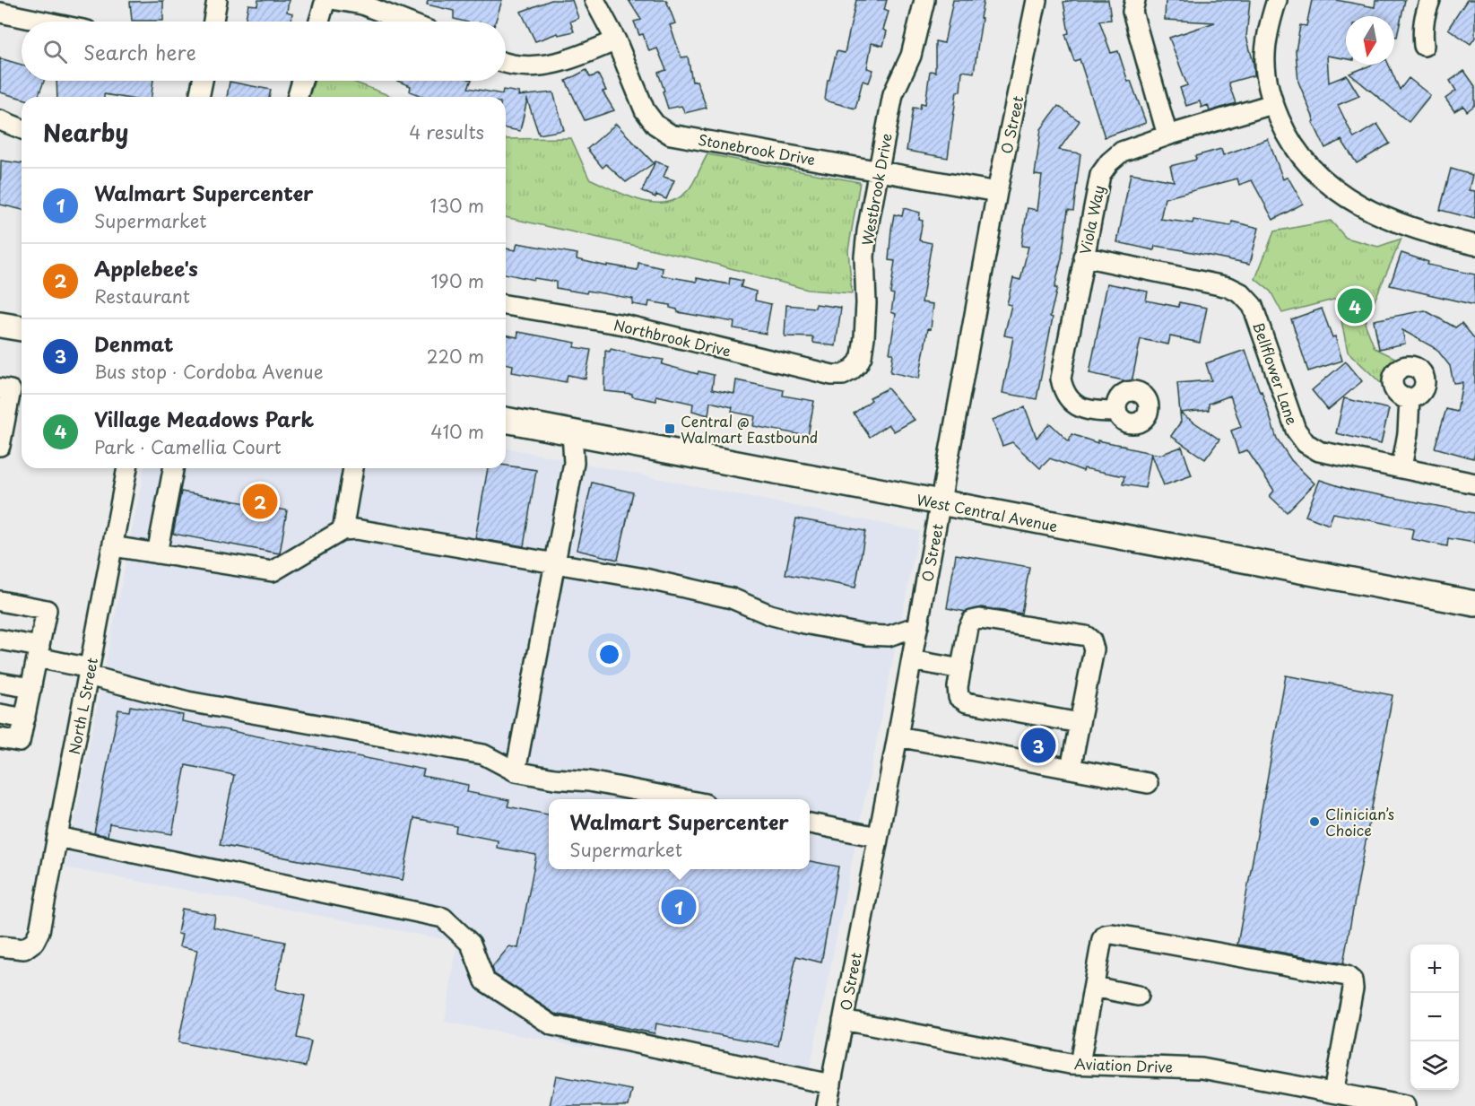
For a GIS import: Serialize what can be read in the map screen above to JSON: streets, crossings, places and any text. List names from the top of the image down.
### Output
{
  "streets": {
    "main road": ["West Central Avenue"],
    "street": [
      "O Street",
      "Stonebrook Drive",
      "Westbrook Drive",
      "Viola Way",
      "Northbrook Drive",
      "Bellflower Lane",
      "North L Street",
      "Aviation Drive"
    ]
  },
  "crossings": [
    ["O Street", "Stonebrook Drive"],
    ["O Street", "West Central Avenue"],
    ["O Street", "Aviation Drive"],
    ["Stonebrook Drive", "Westbrook Drive"],
    ["Westbrook Drive", "Northbrook Drive"],
    ["Viola Way", "Bellflower Lane"]
  ],
  "places": {
    "transit": ["Central @ Walmart Eastbound"],
    "other": ["Clinician’s Choice"]
  },
  "north": "bottom",
  "page": {
    "search": "Search here",
    "heading": ["Nearby", "4 results"],
    "list": [
      {
        "mark": "1",
        "name": "Walmart Supercenter",
        "note": "Supermarket",
        "value": "130 m"
      },
      {
        "mark": "2",
        "name": "Applebee's",
        "note": "Restaurant",
        "value": "190 m"
      },
      {
        "mark": "3",
        "name": "Denmat",
        "note": "Bus stop · Cordoba Avenue",
        "value": "220 m"
      },
      {
        "mark": "4",
        "name": "Village Meadows Park",
        "note": "Park · Camellia Court",
        "value": "410 m"
      }
    ],
    "pins": [
      "4",
      "2",
      "3",
      "1"
    ],
    "popup": ["Walmart Supercenter", "Supermarket"],
    "map_buttons": ["+", "−"]
  }
}
